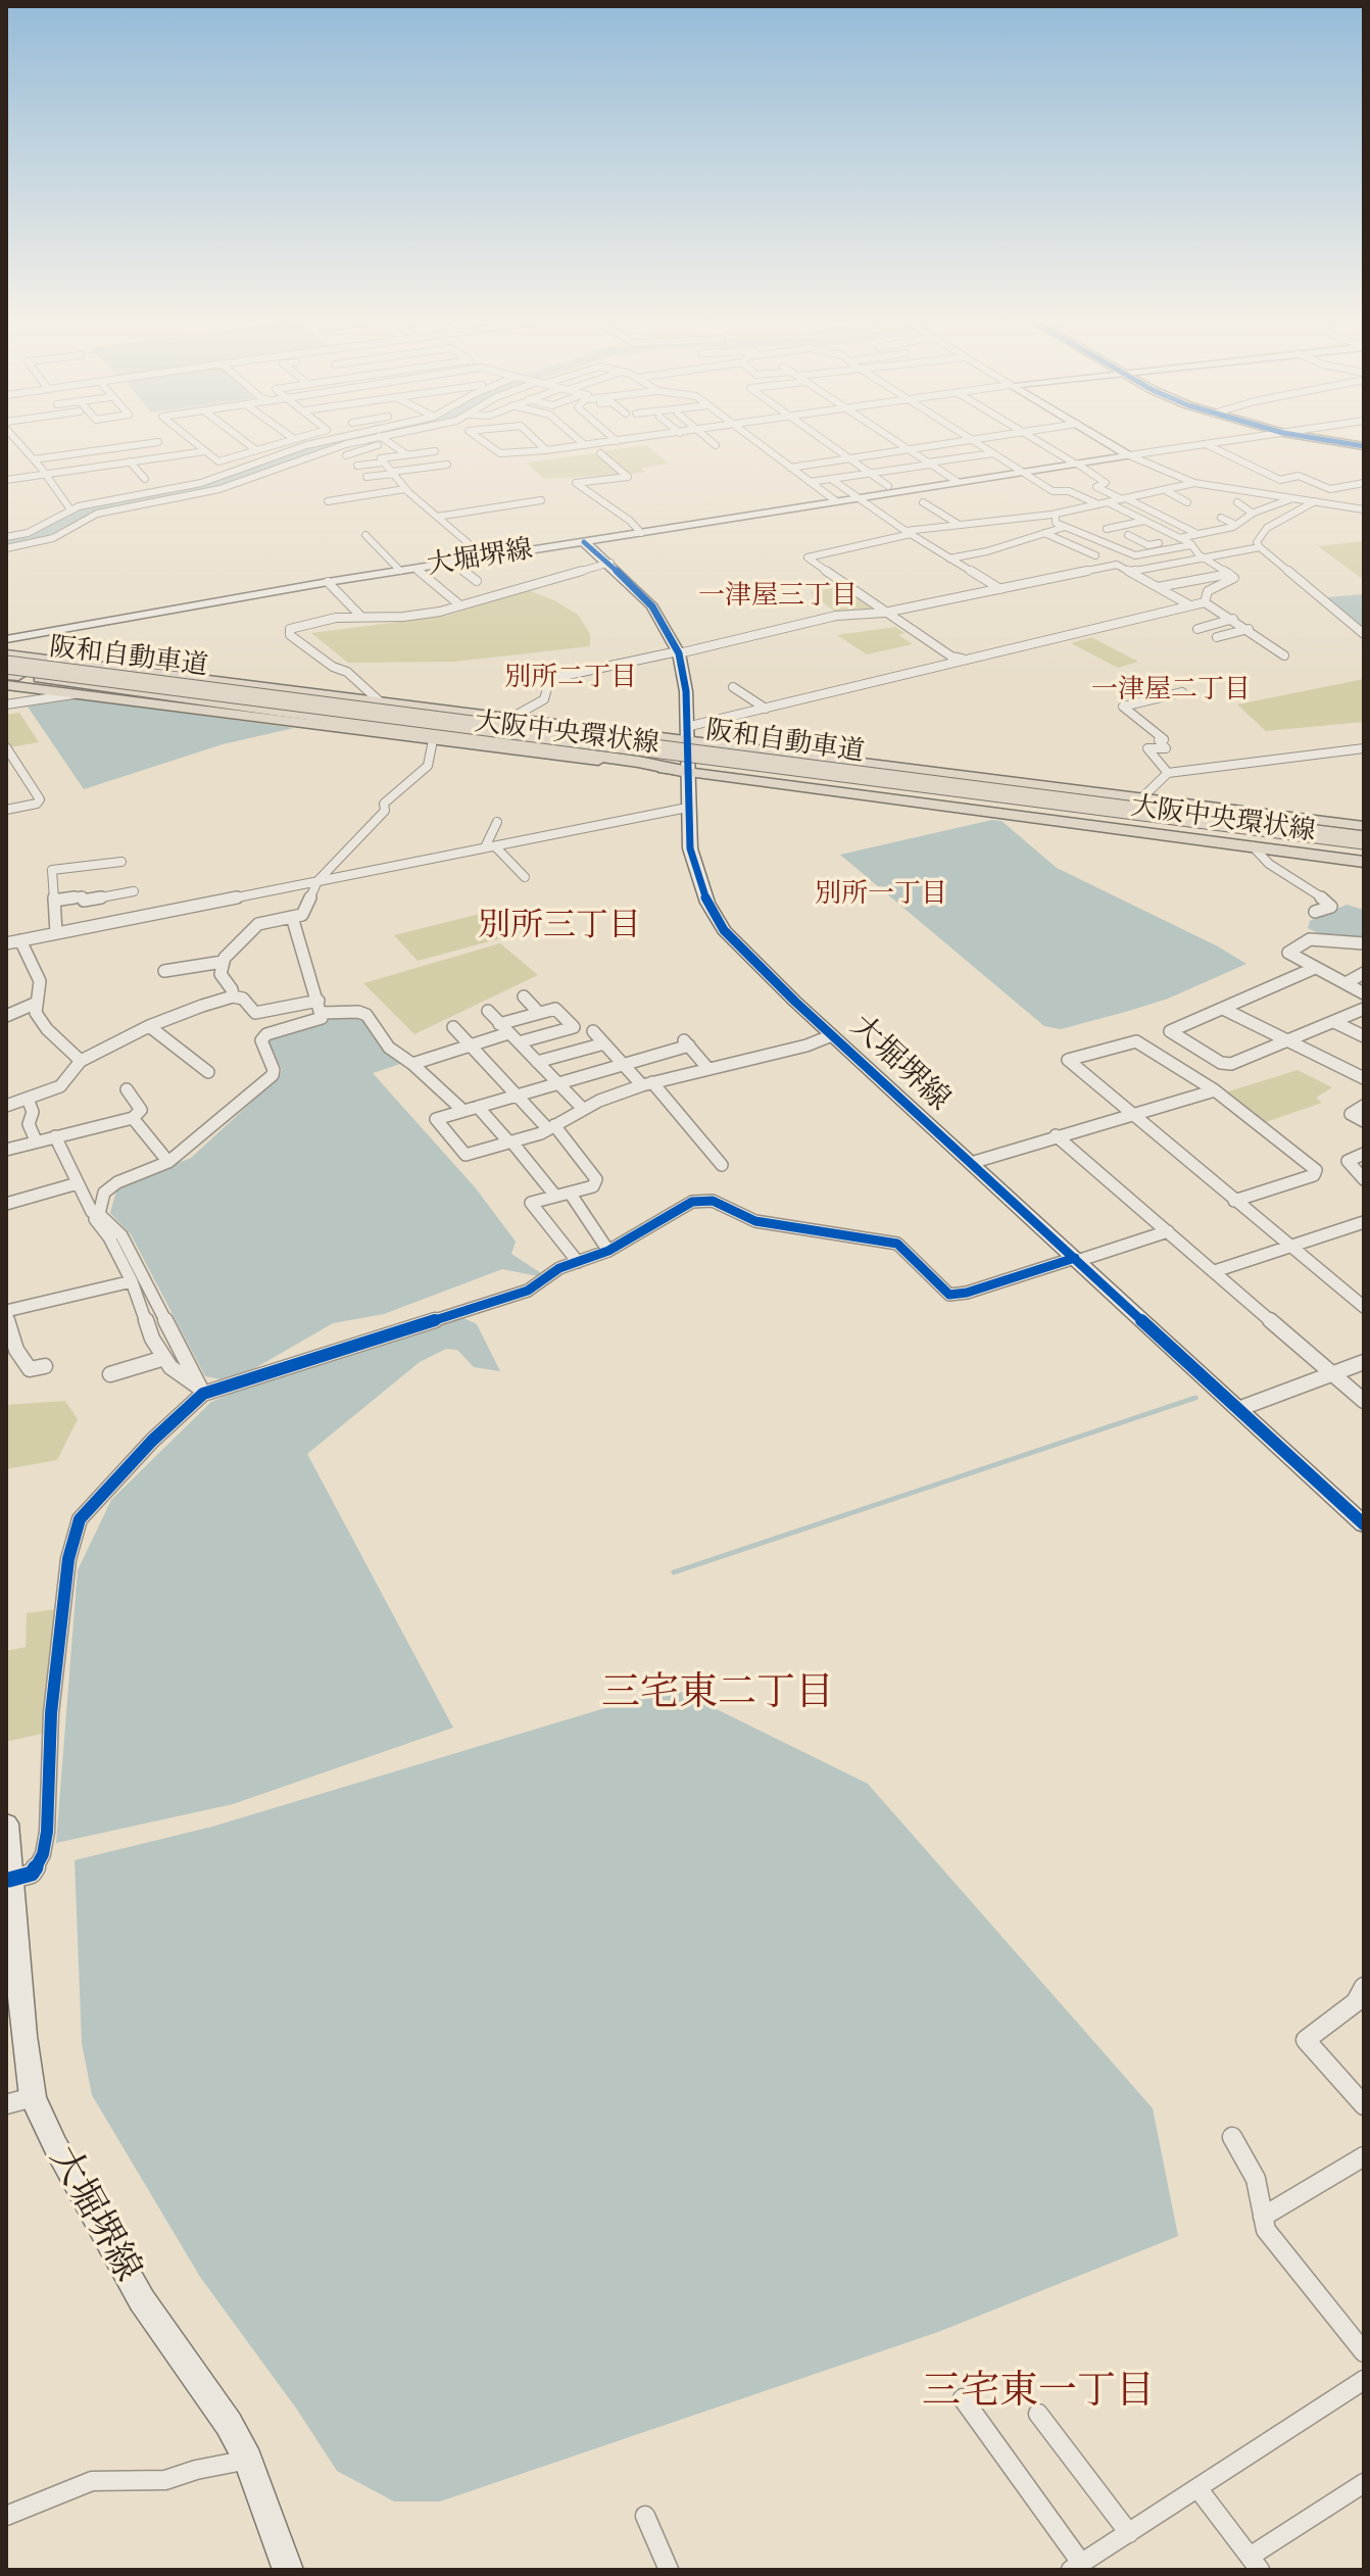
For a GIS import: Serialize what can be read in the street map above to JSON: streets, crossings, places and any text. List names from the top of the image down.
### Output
{
  "streets": {
    "highway": ["阪和自動車道"],
    "main road": ["大堀堺線", "大阪中央環状線"]
  },
  "crossings": [
    ["大堀堺線", "大阪中央環状線"],
    ["阪和自動車道", "大阪中央環状線"]
  ],
  "districts": [
    "一津屋三丁目",
    "別所二丁目",
    "一津屋二丁目",
    "別所一丁目",
    "別所三丁目",
    "三宅東二丁目",
    "三宅東一丁目"
  ]
}
